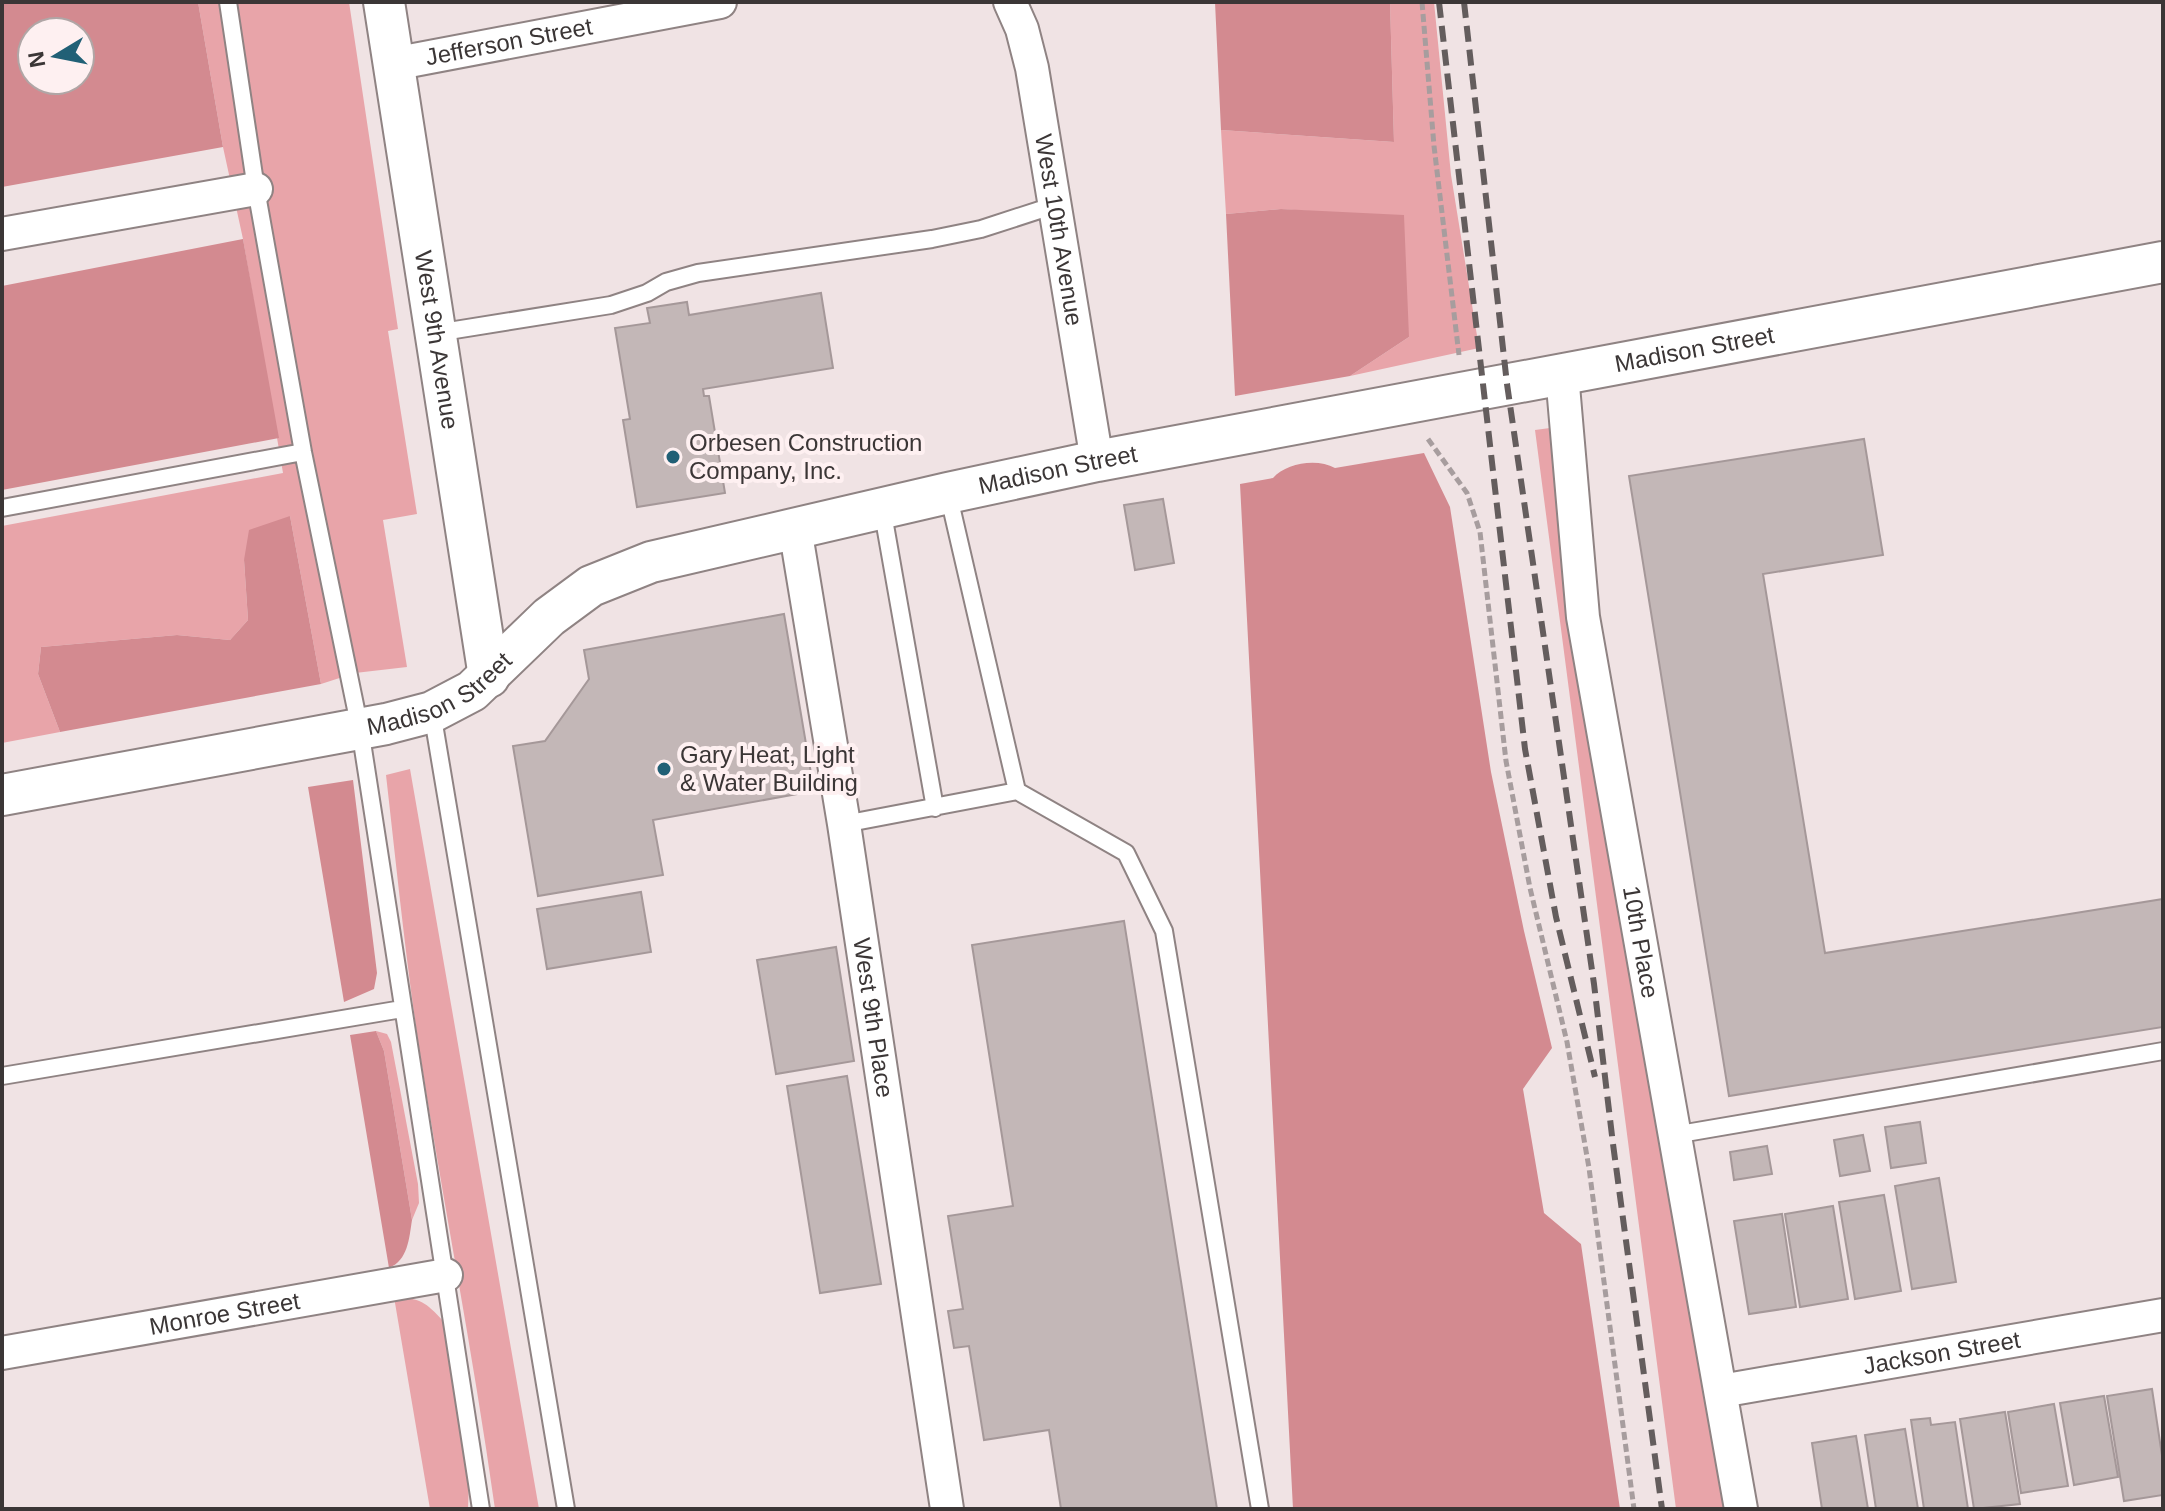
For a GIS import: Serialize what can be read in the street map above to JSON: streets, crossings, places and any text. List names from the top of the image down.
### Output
{
  "streets": {
    "street": [
      "Jefferson Street",
      "West 10th Avenue",
      "West 9th Avenue",
      "Madison Street",
      "10th Place",
      "West 9th Place",
      "Monroe Street",
      "Jackson Street"
    ]
  },
  "crossings": [
    ["Jefferson Street", "West 9th Avenue"],
    ["West 10th Avenue", "Madison Street"],
    ["West 9th Avenue", "Madison Street"],
    ["Madison Street", "10th Place"],
    ["Madison Street", "West 9th Place"],
    ["10th Place", "Jackson Street"]
  ],
  "places": ["Orbesen Construction Company, Inc.", "Gary Heat, Light & Water Building"],
  "north": "left"
}
